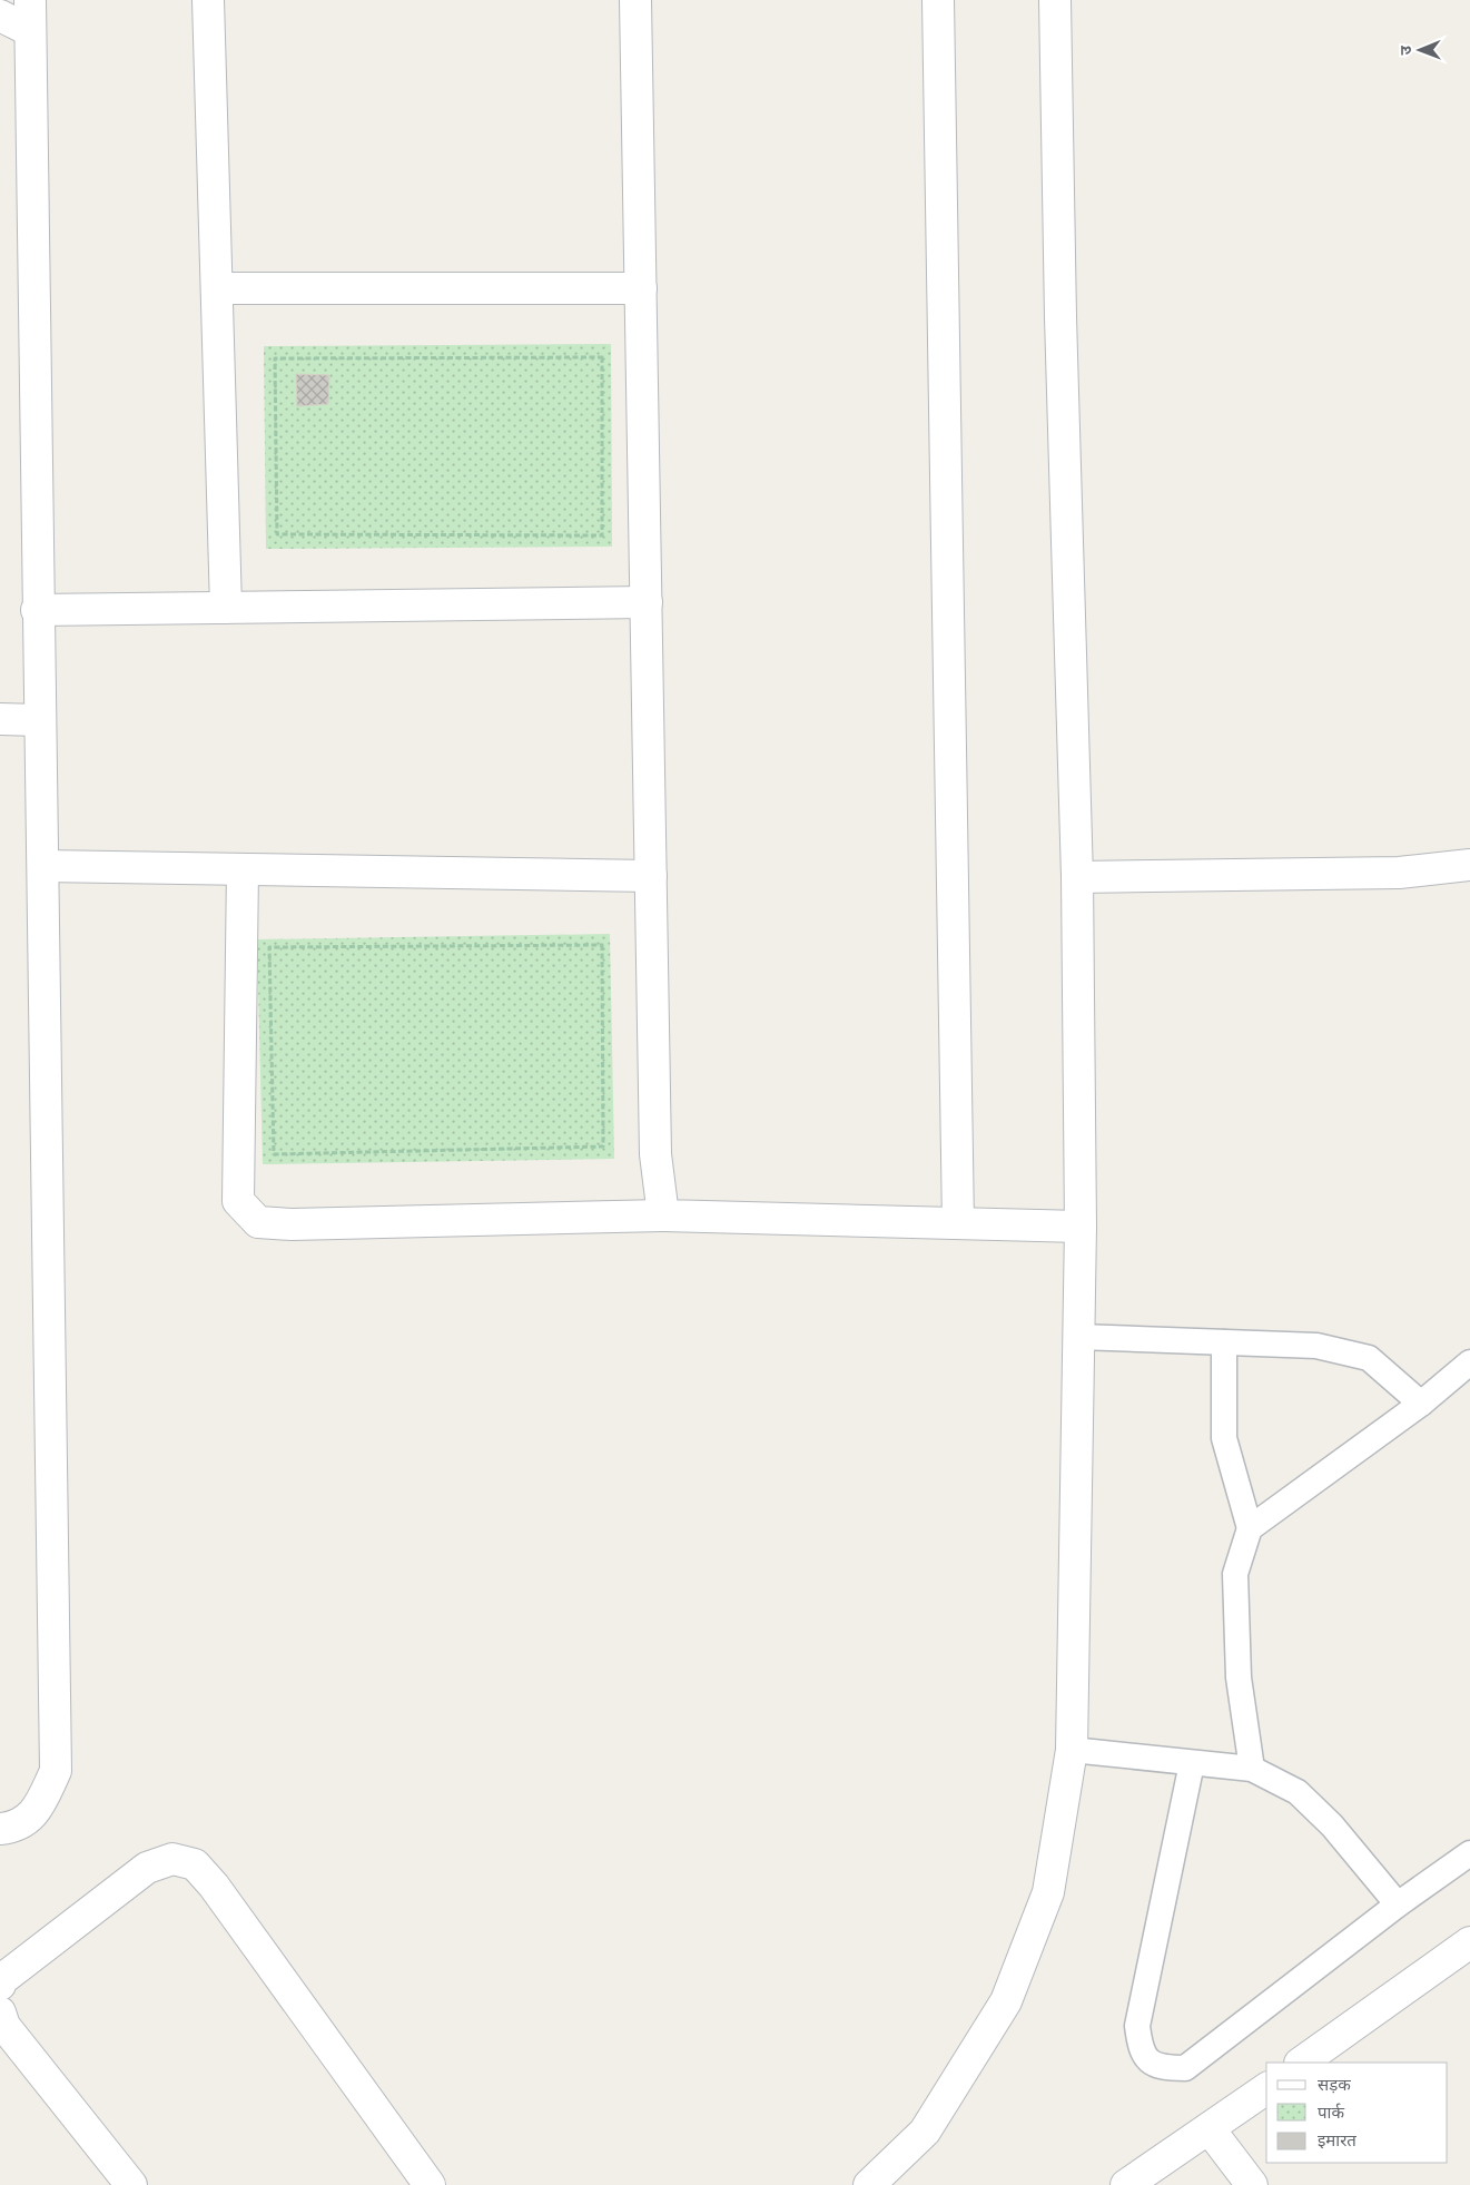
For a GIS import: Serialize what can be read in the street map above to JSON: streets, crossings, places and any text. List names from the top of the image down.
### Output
{
  "legend": ["सड़क", "पार्क", "इमारत"],
  "north": "left"
}
